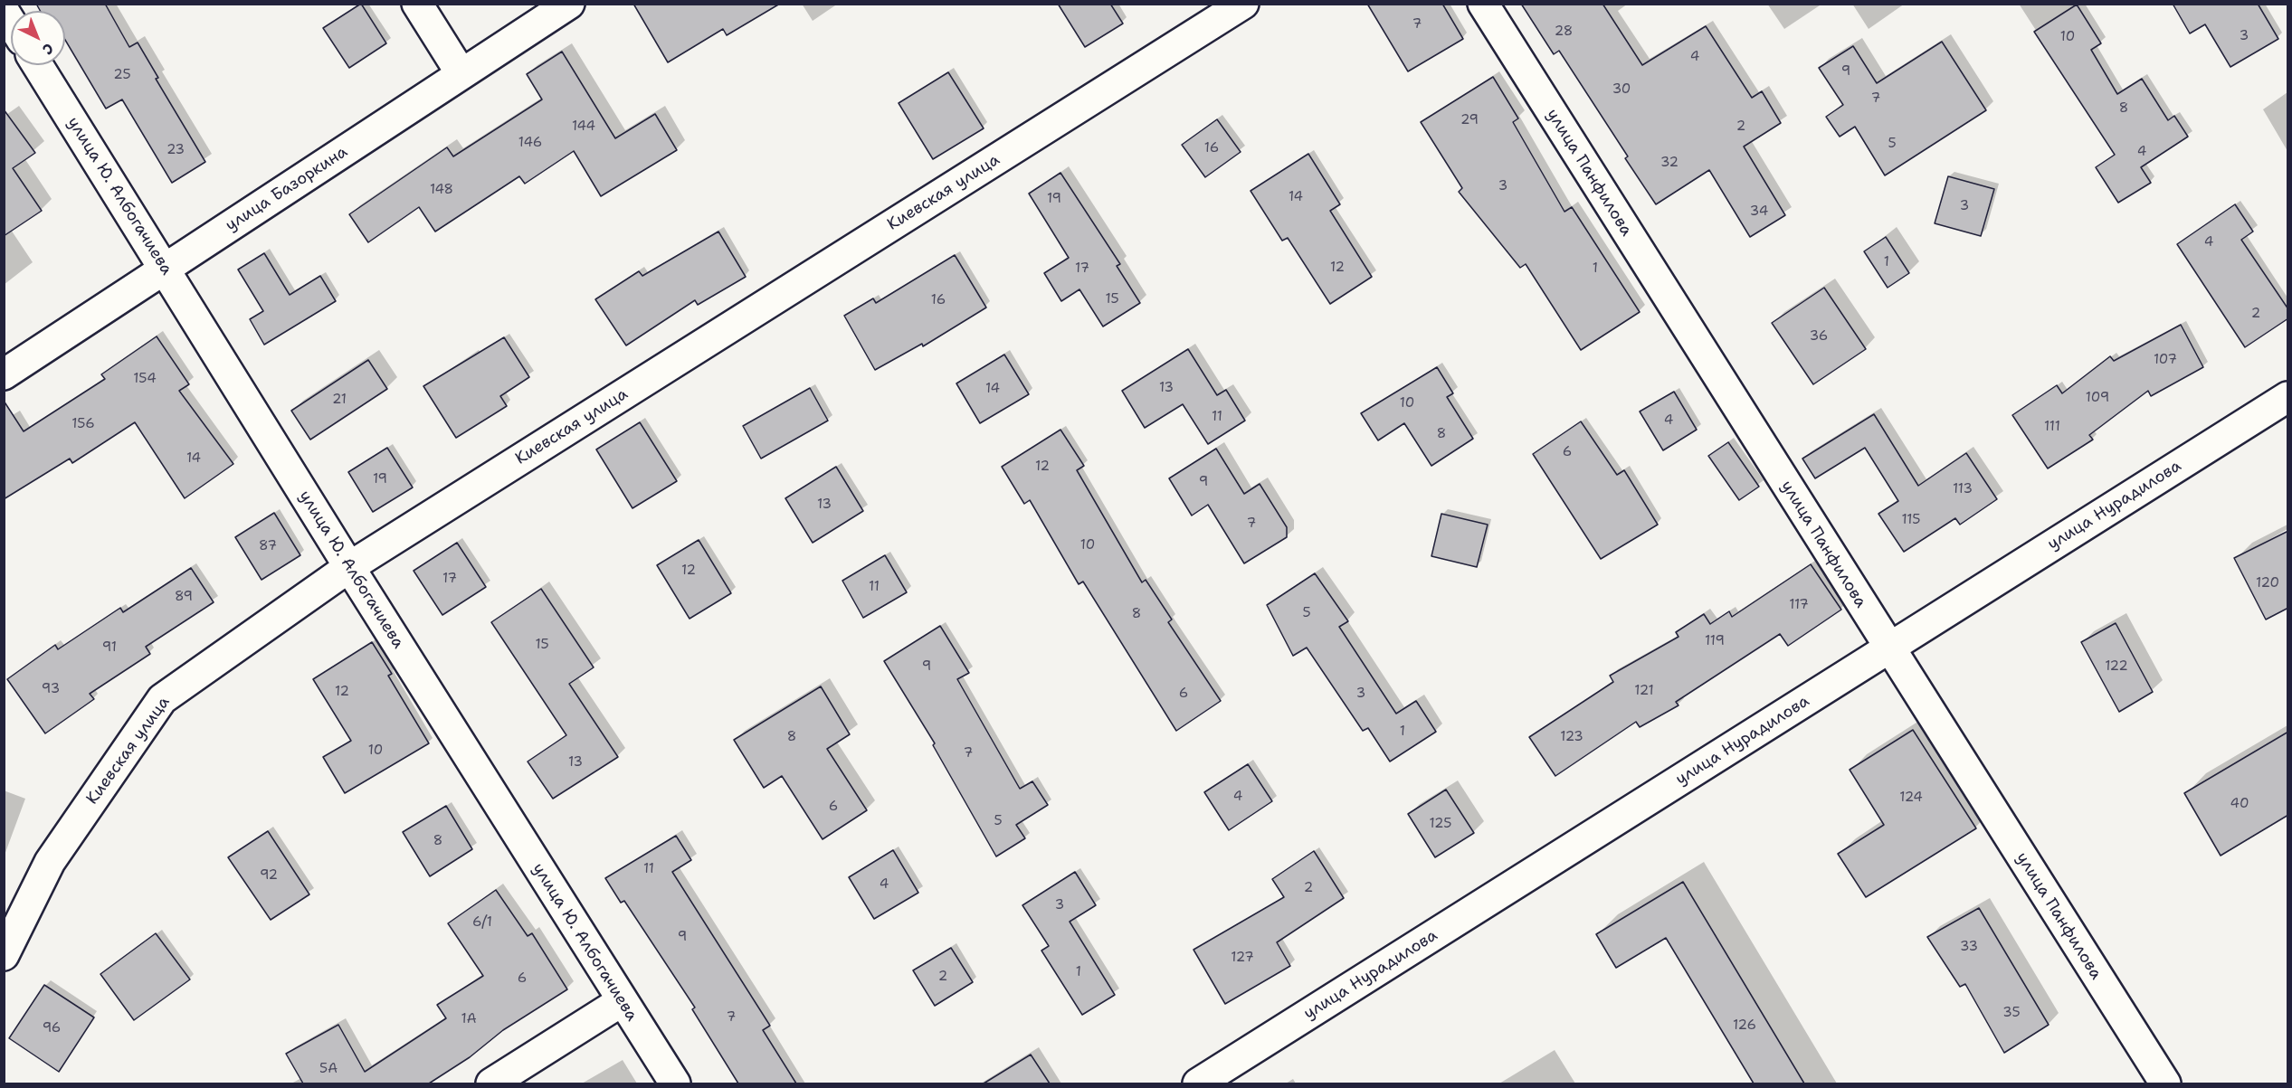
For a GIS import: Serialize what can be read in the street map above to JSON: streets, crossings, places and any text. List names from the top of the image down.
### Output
{
  "streets": {
    "street": [
      "улица Панфилова",
      "улица Базоркина",
      "Киевская улица",
      "улица Ю. Албогачиева",
      "улица Нурадилова"
    ]
  },
  "crossings": [
    ["улица Панфилова", "улица Нурадилова"],
    ["улица Базоркина", "улица Ю. Албогачиева"],
    ["Киевская улица", "улица Ю. Албогачиева"]
  ],
  "house_numbers": [
    "7",
    "28",
    "3",
    "10",
    "4",
    "9",
    "25",
    "30",
    "7",
    "8",
    "29",
    "144",
    "2",
    "146",
    "5",
    "16",
    "23",
    "4",
    "32",
    "3",
    "148",
    "14",
    "19",
    "3",
    "34",
    "4",
    "1",
    "12",
    "17",
    "1",
    "15",
    "16",
    "2",
    "36",
    "107",
    "154",
    "13",
    "14",
    "109",
    "21",
    "10",
    "11",
    "4",
    "156",
    "111",
    "8",
    "6",
    "14",
    "12",
    "19",
    "9",
    "113",
    "13",
    "115",
    "7",
    "10",
    "87",
    "12",
    "17",
    "120",
    "11",
    "89",
    "117",
    "5",
    "8",
    "119",
    "15",
    "91",
    "9",
    "122",
    "93",
    "121",
    "12",
    "6",
    "3",
    "1",
    "8",
    "123",
    "10",
    "7",
    "13",
    "4",
    "124",
    "40",
    "6",
    "5",
    "125",
    "8",
    "11",
    "92",
    "4",
    "2",
    "3",
    "6/1",
    "9",
    "33",
    "127",
    "1",
    "2",
    "6",
    "35",
    "7",
    "1А",
    "126",
    "96",
    "5А"
  ],
  "north": "bottom right"
}
